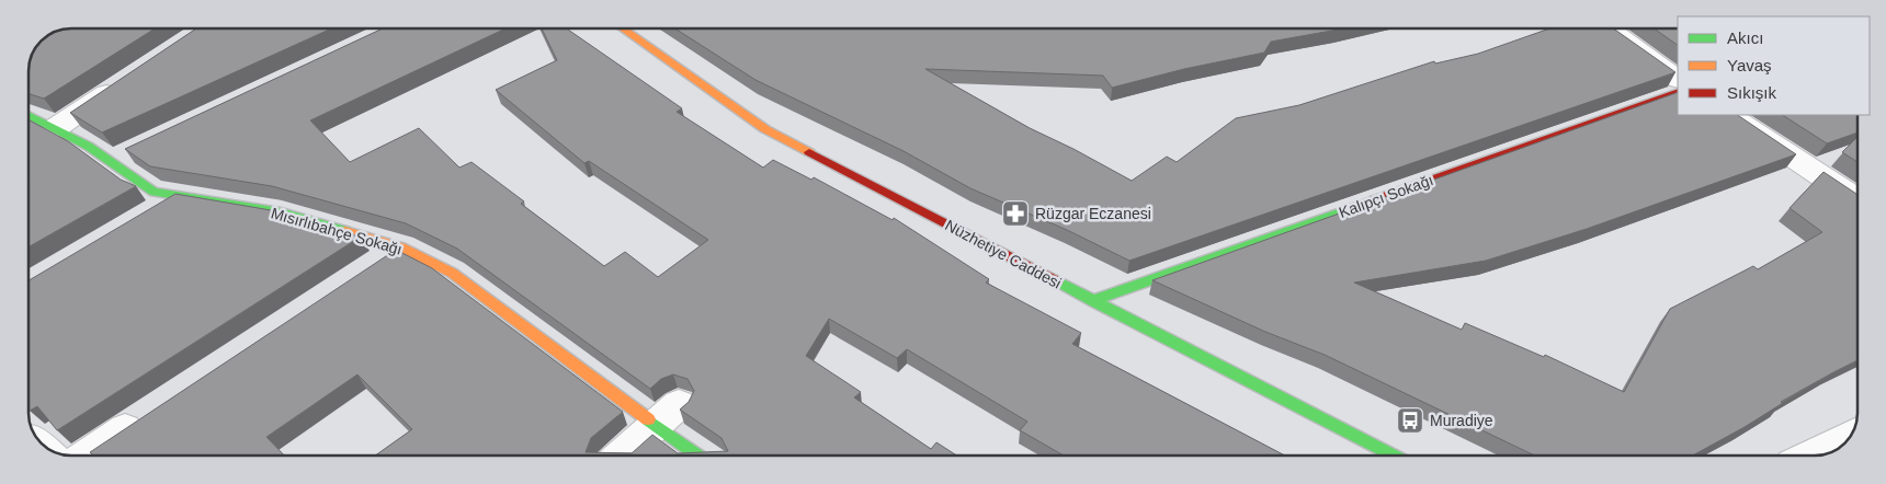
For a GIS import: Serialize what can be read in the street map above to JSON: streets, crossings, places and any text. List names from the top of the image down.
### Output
{
  "streets": {
    "street": ["Kalıpçı Sokağı", "Mısırlıbahçe Sokağı", "Nüzhetiye Caddesi"]
  },
  "crossings": [
    ["Kalıpçı Sokağı", "Nüzhetiye Caddesi"]
  ],
  "places": {
    "pharmacy": ["Rüzgar Eczanesi"],
    "bus stop": ["Muradiye"]
  },
  "legend": ["Akıcı", "Yavaş", "Sıkışık"]
}
